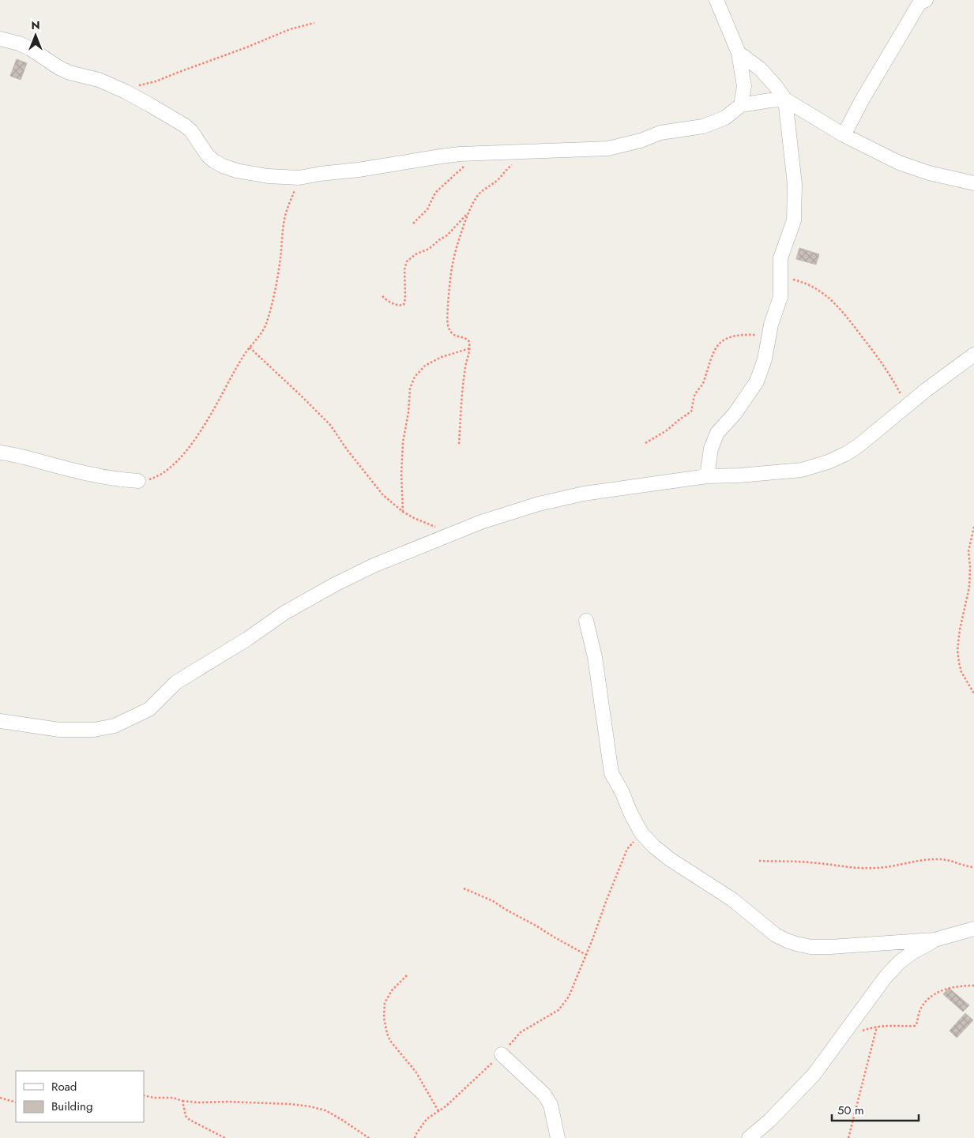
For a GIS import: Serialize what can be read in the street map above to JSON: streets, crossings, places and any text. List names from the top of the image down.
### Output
{
  "legend": ["Road", "Building"],
  "scale_bar": "50 m",
  "north": "top"
}
